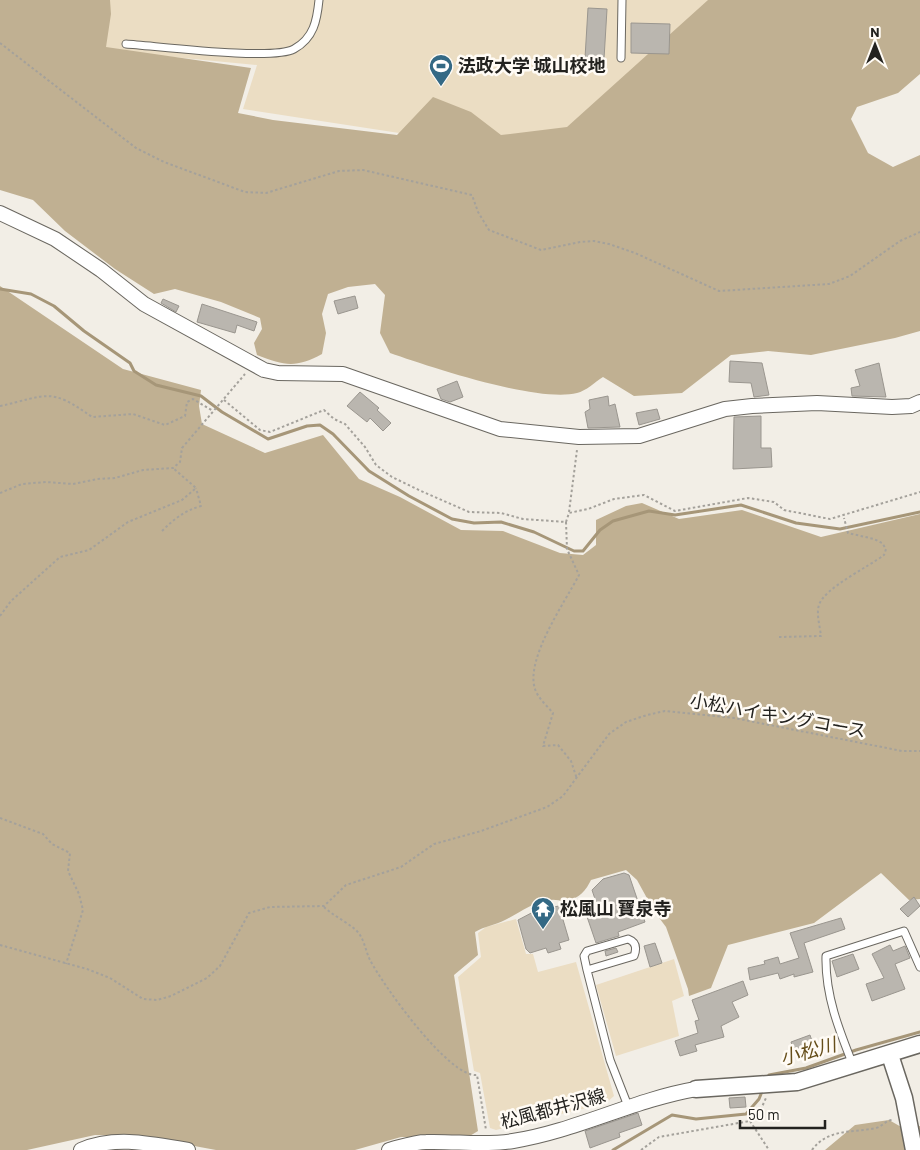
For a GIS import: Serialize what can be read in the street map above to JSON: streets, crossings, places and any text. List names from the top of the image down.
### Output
{
  "streets": {
    "street": ["松風都井沢線"],
    "path": ["小松ハイキングコース"]
  },
  "water": ["小松川"],
  "places": {
    "sports": ["法政大学 城山校地"],
    "temple": ["松風山 寶泉寺"]
  },
  "scale_bar": "50 m",
  "north": "top"
}
